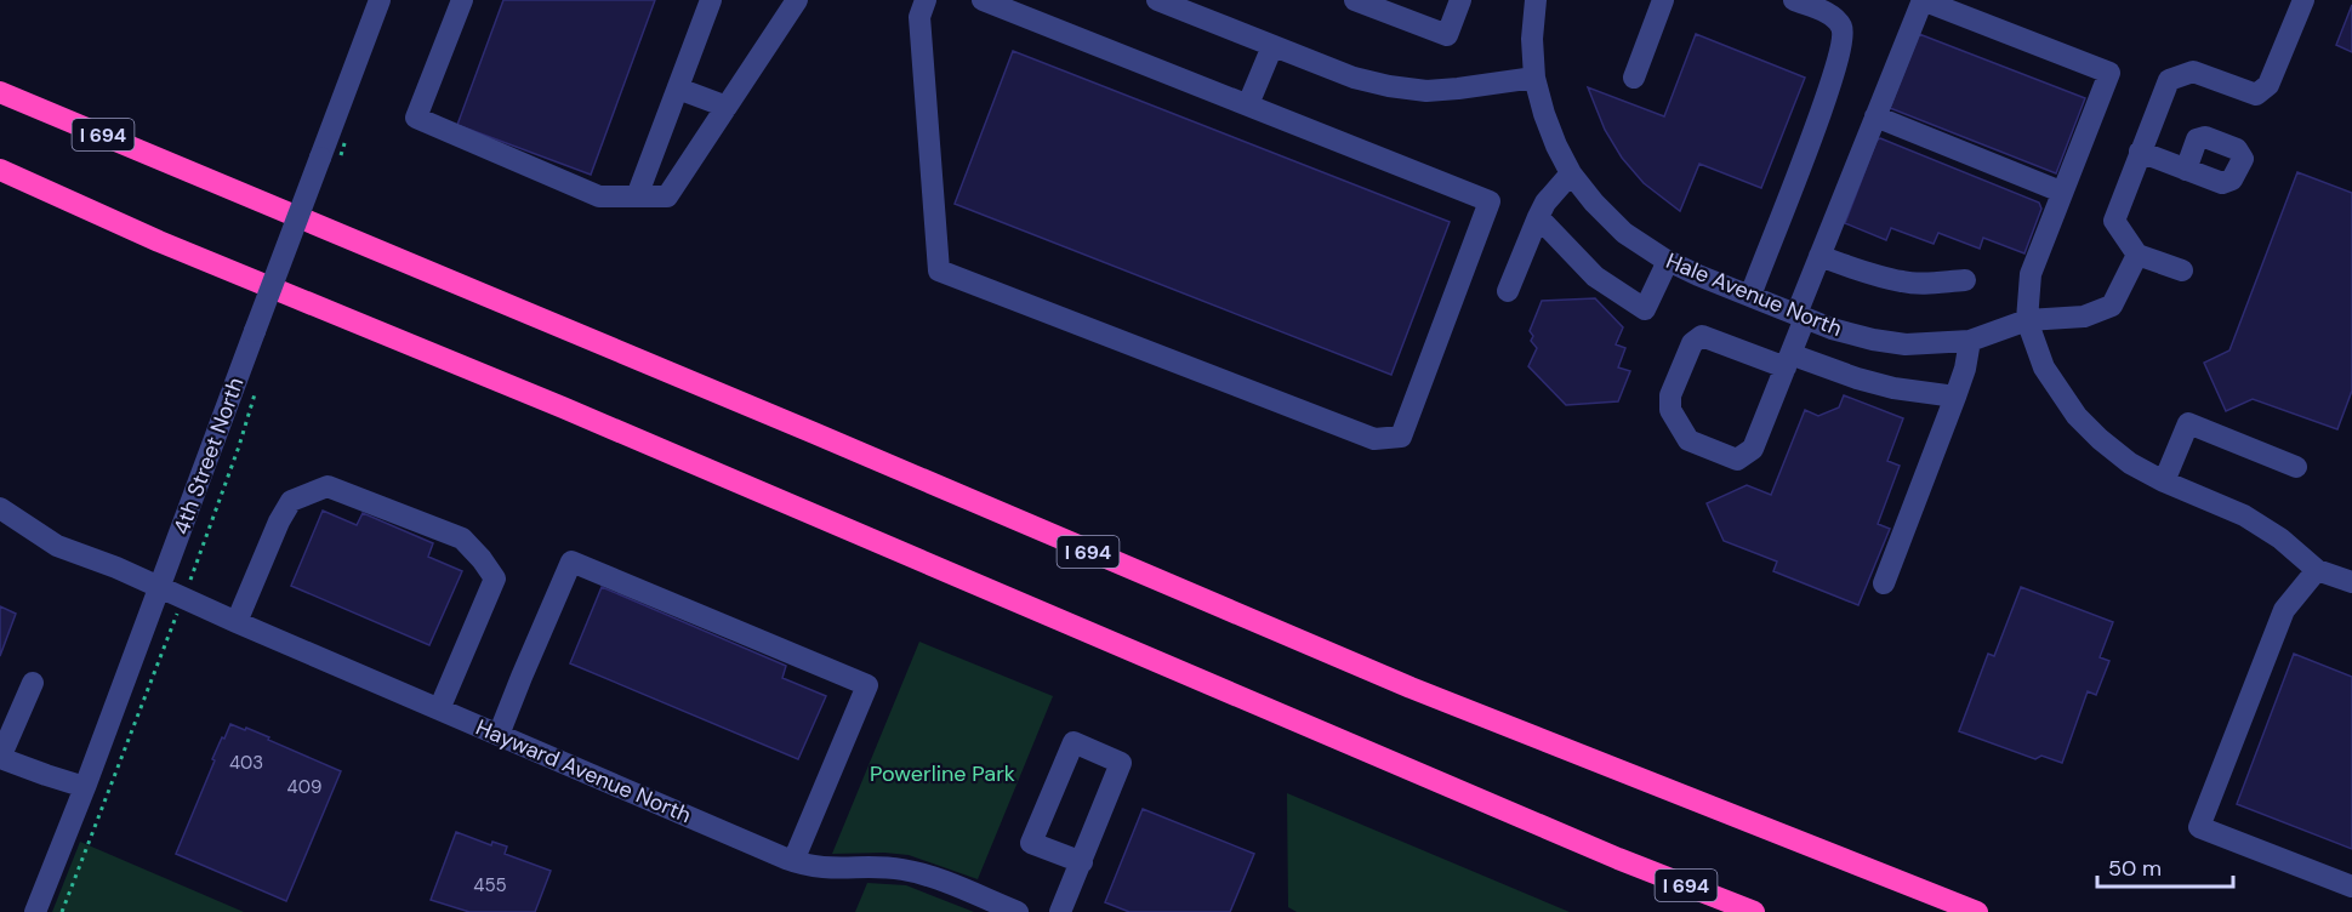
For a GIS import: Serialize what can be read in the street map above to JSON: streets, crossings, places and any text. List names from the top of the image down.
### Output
{
  "streets": {
    "highway": ["I 694"],
    "street": ["Hale Avenue North", "4th Street North", "Hayward Avenue North"]
  },
  "crossings": [
    ["4th Street North", "Hayward Avenue North"]
  ],
  "parks": ["Powerline Park"],
  "house_numbers": ["403", "409", "455"],
  "scale_bar": "50 m"
}
